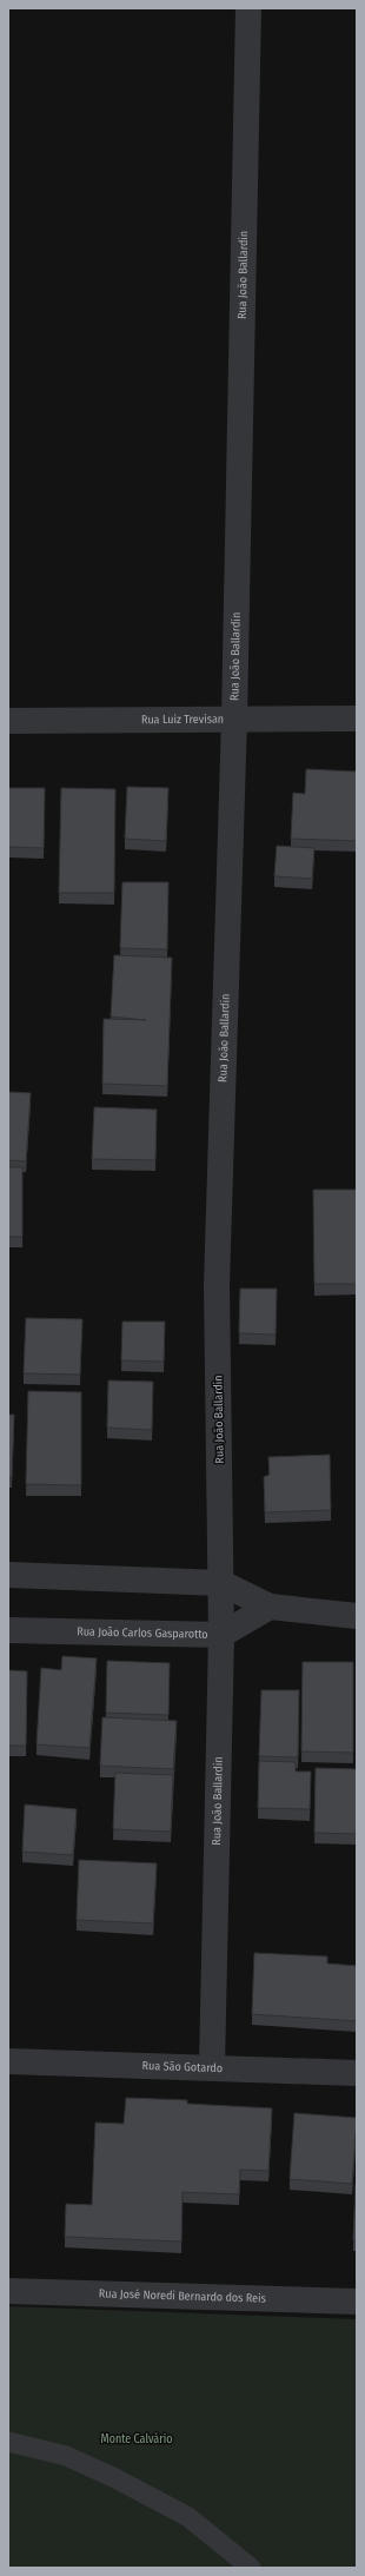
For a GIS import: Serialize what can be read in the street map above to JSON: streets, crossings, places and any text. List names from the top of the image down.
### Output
{
  "streets": {
    "street": [
      "Rua João Ballardin",
      "Rua Luiz Trevisan",
      "Rua João Carlos Gasparotto",
      "Rua São Gotardo",
      "Rua José Noredi Bernardo dos Reis"
    ]
  },
  "crossings": [
    ["Rua João Ballardin", "Rua Luiz Trevisan"],
    ["Rua João Ballardin", "Rua João Carlos Gasparotto"],
    ["Rua João Ballardin", "Rua São Gotardo"]
  ],
  "parks": ["Monte Calvário"]
}
